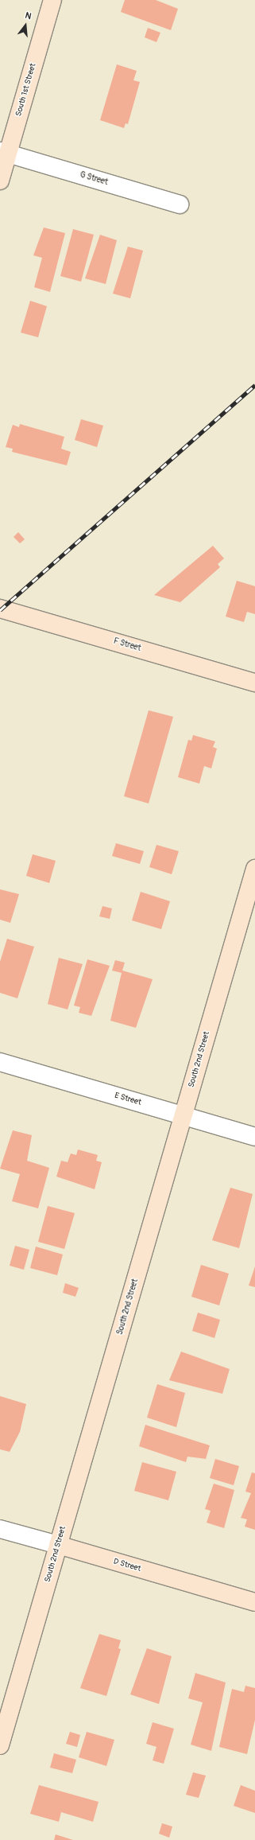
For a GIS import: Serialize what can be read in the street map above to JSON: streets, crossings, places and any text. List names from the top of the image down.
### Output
{
  "streets": {
    "street": [
      "South 1st Street",
      "G Street",
      "F Street",
      "South 2nd Street",
      "E Street",
      "D Street"
    ]
  },
  "crossings": [
    ["South 1st Street", "G Street"],
    ["South 2nd Street", "E Street"],
    ["South 2nd Street", "D Street"]
  ],
  "north": "top"
}
